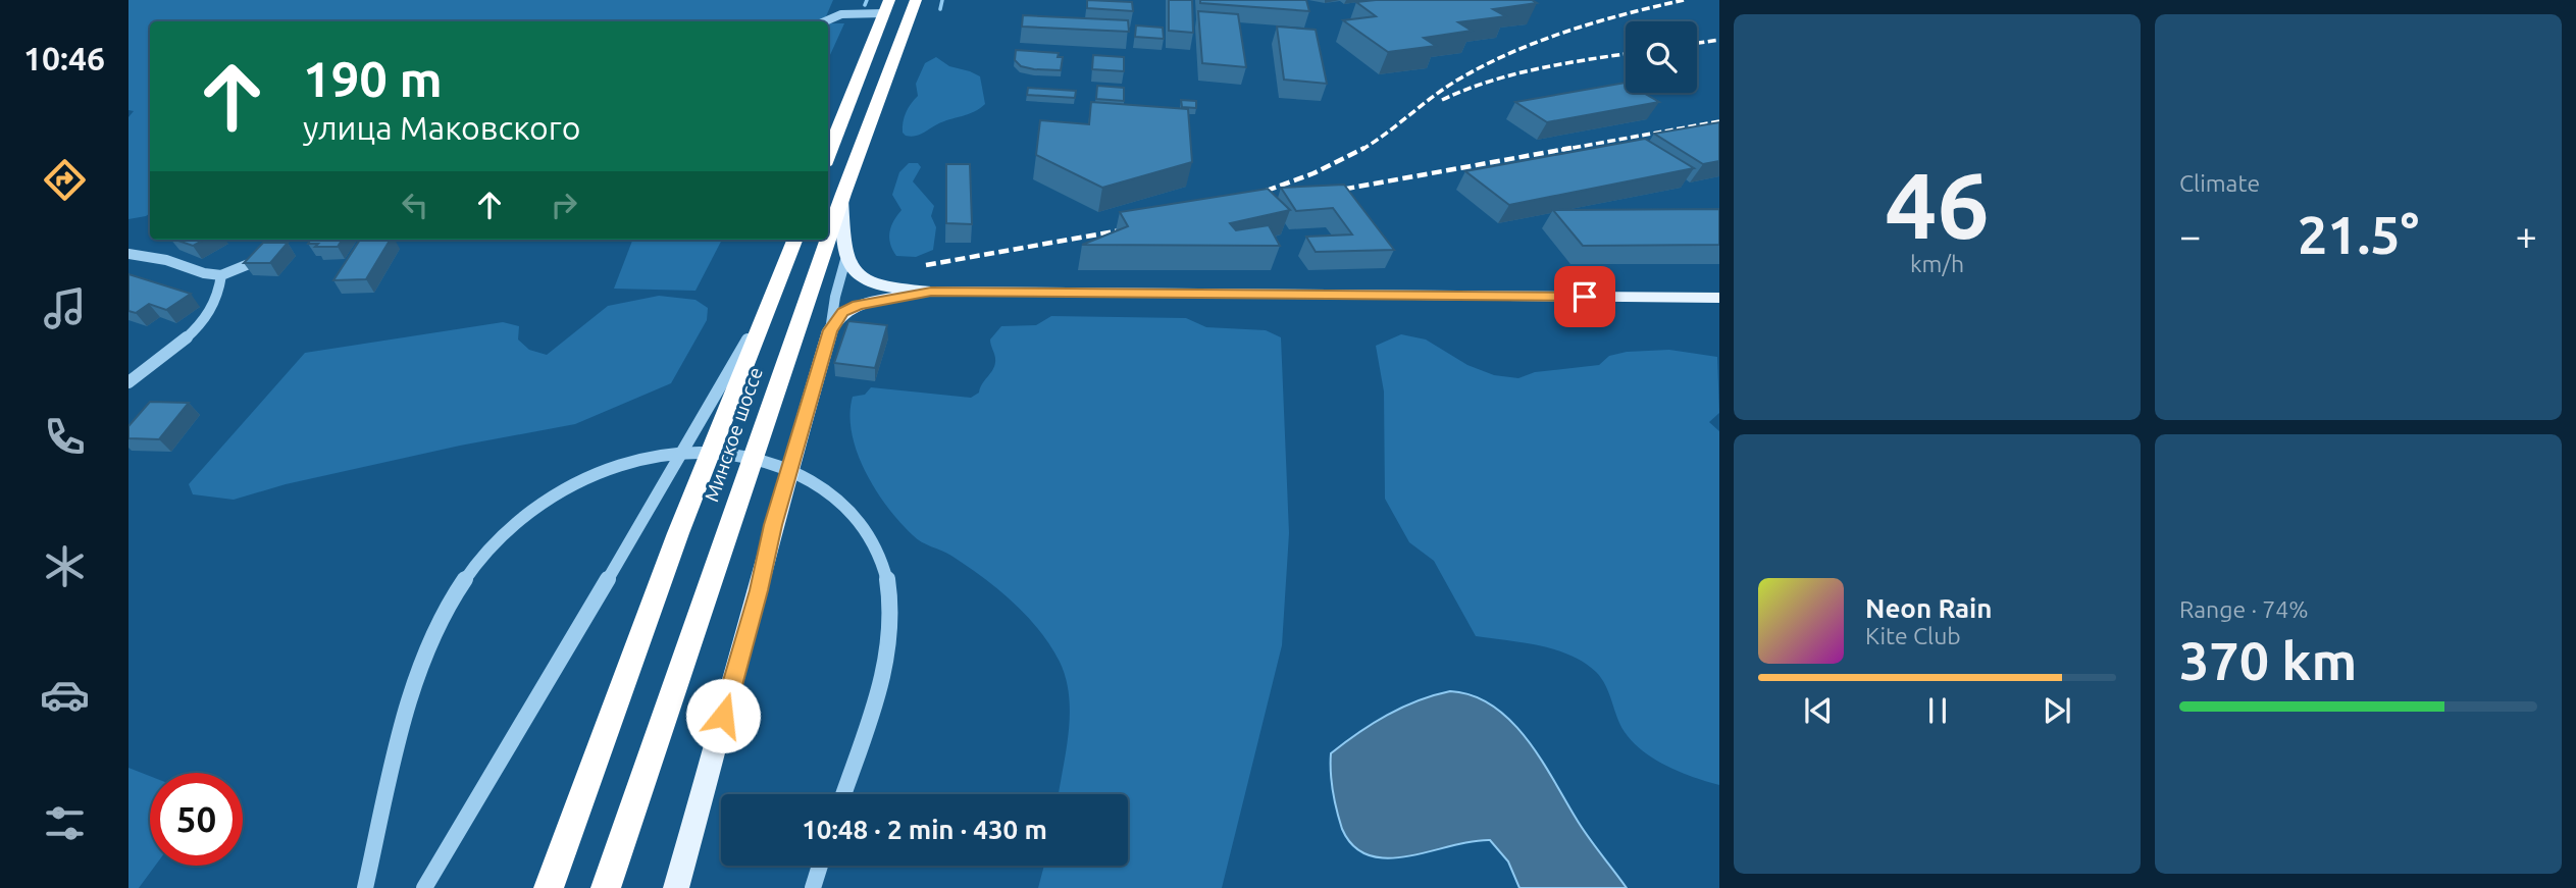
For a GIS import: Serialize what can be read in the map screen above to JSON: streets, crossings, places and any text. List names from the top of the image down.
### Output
{
  "streets": {
    "highway": ["Минское шоссе"]
  },
  "page": {
    "tabs": "10:46",
    "tile": [
      ["46", "km/h"],
      "Climate",
      ["Range · 74%", "370 km"]
    ],
    "turn": ["190 m", "улица Маковского"],
    "heat": ["−", "21.5°", "+"],
    "song": ["Neon Rain", "Kite Club"],
    "limit": "50",
    "trip": "10:48 · 2 min · 430 m"
  }
}
